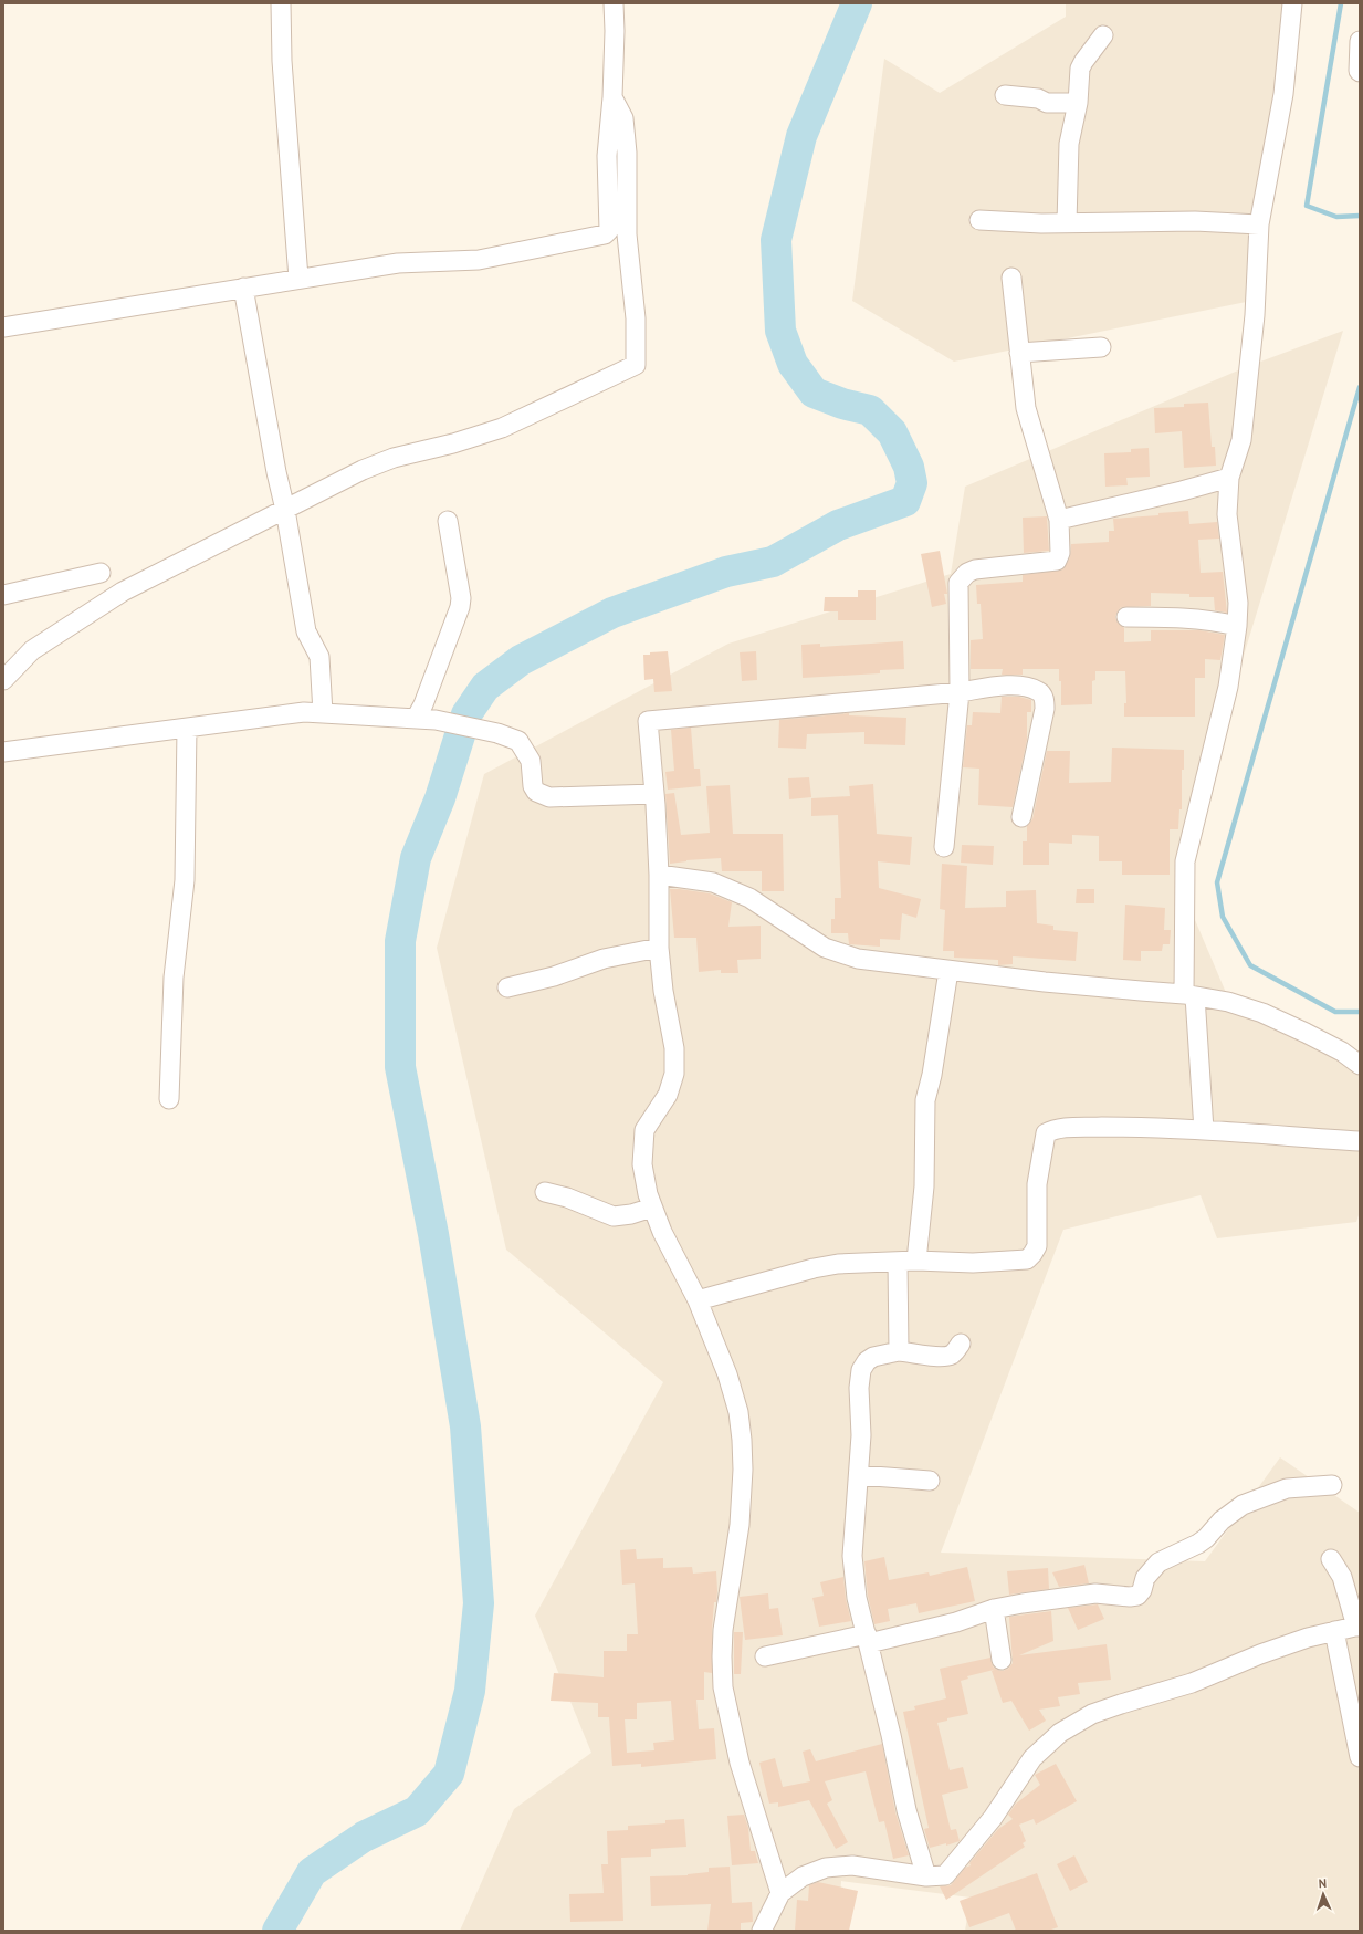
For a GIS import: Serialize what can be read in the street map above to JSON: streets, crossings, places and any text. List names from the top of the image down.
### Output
{
  "north": "top"
}
